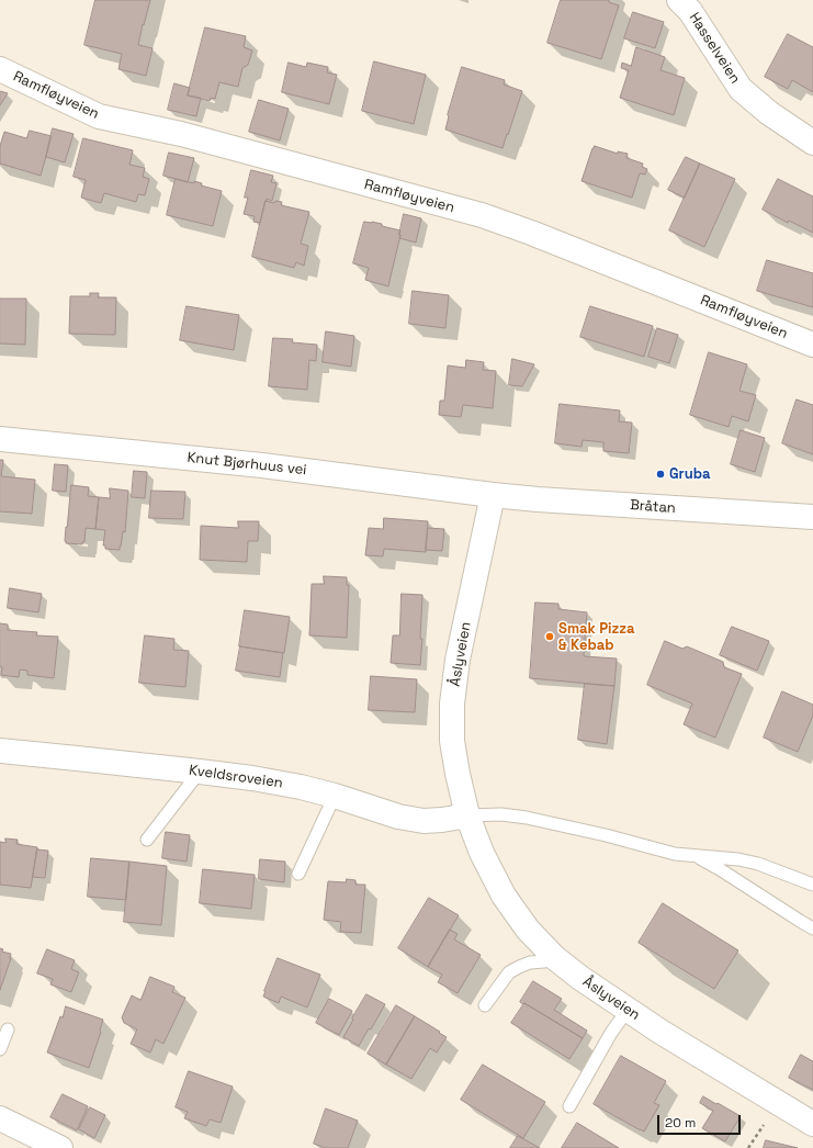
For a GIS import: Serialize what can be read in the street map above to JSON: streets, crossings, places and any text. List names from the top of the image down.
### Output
{
  "streets": {
    "street": [
      "Hasselveien",
      "Ramfløyveien",
      "Knut Bjørhuus vei",
      "Bråtan",
      "Åslyveien",
      "Kveldsroveien"
    ]
  },
  "crossings": [
    ["Knut Bjørhuus vei", "Bråtan"],
    ["Knut Bjørhuus vei", "Åslyveien"],
    ["Bråtan", "Åslyveien"],
    ["Åslyveien", "Kveldsroveien"]
  ],
  "places": ["Gruba", "Smak Pizza & Kebab"],
  "scale_bar": "20 m"
}
